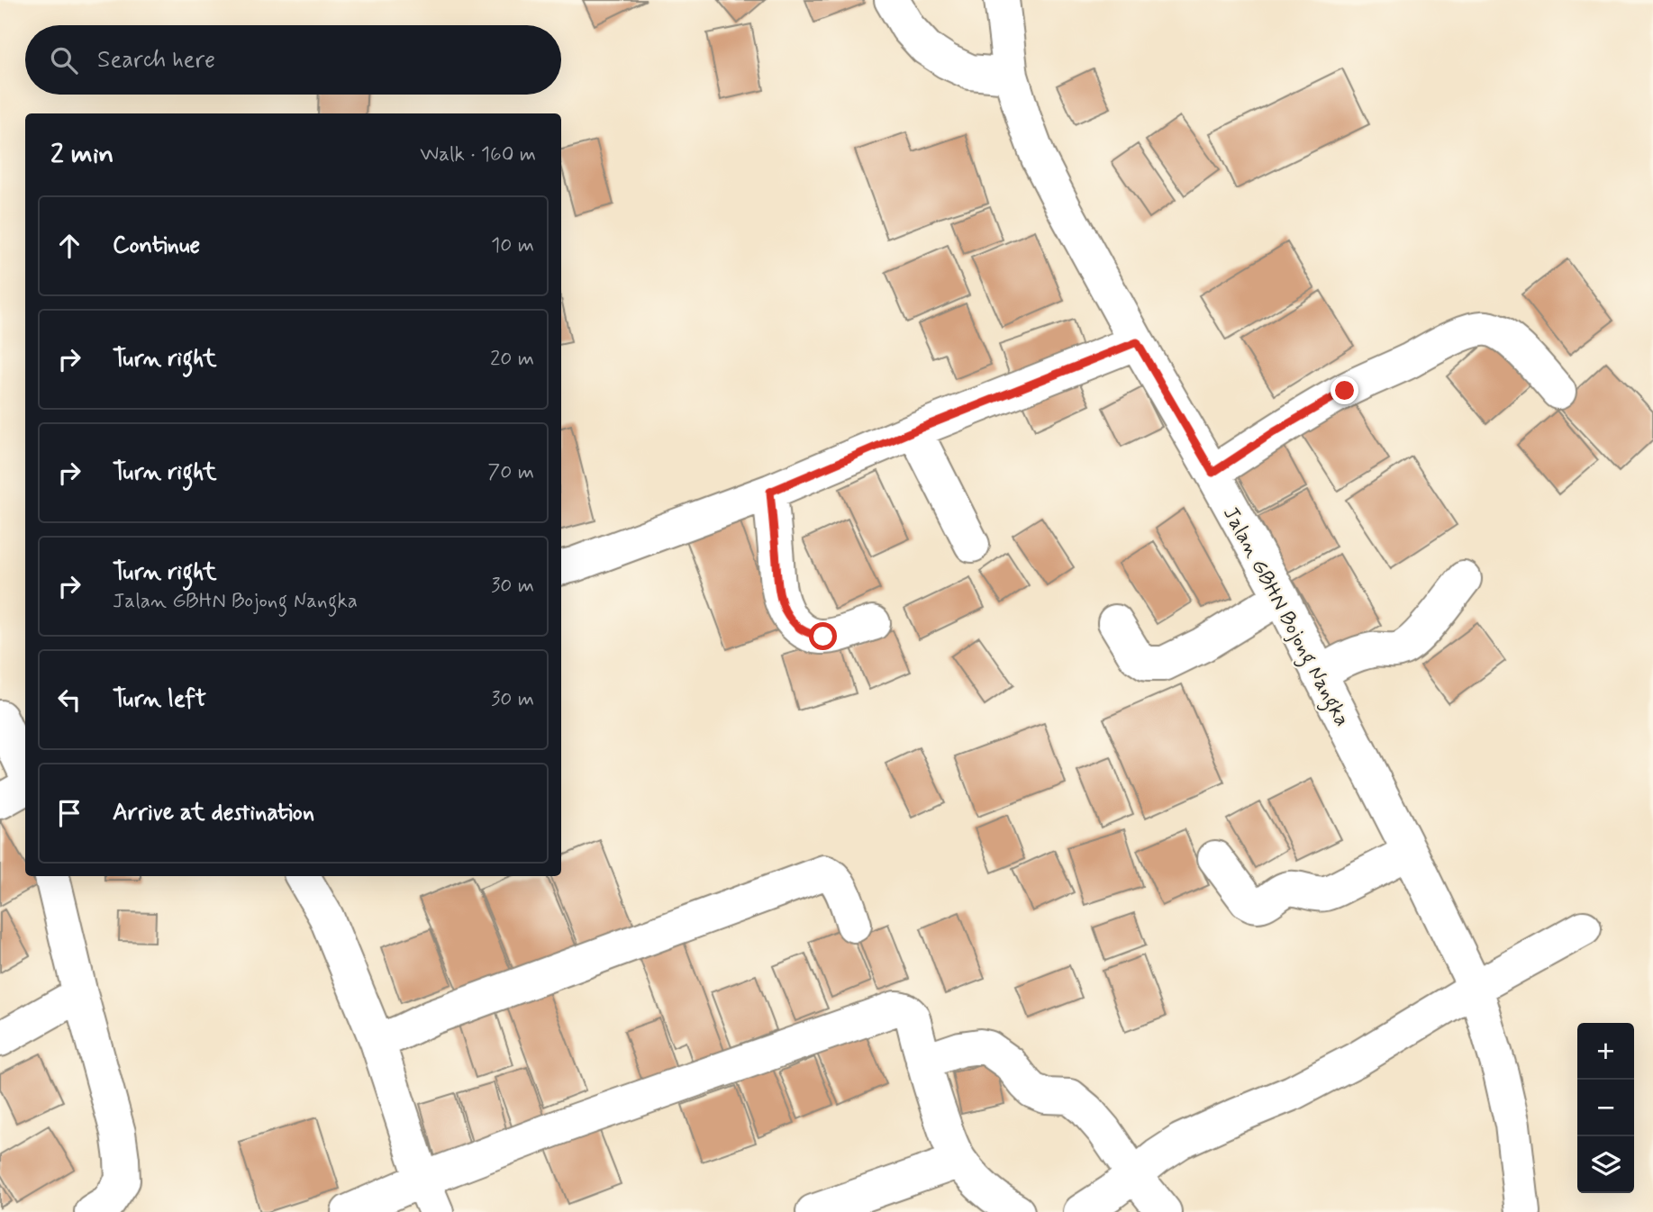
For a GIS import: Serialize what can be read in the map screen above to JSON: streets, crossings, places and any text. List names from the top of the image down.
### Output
{
  "streets": {
    "street": ["Jalan GBHN Bojong Nangka"]
  },
  "page": {
    "search": "Search here",
    "heading": ["2 min", "Walk · 160 m"],
    "list": [
      ["Continue", "10 m"],
      ["Turn right", "20 m"],
      ["Turn right", "70 m"],
      ["Turn right", "Jalan GBHN Bojong Nangka", "30 m"],
      ["Turn left", "30 m"],
      "Arrive at destination"
    ],
    "map_buttons": ["+", "−"]
  }
}
